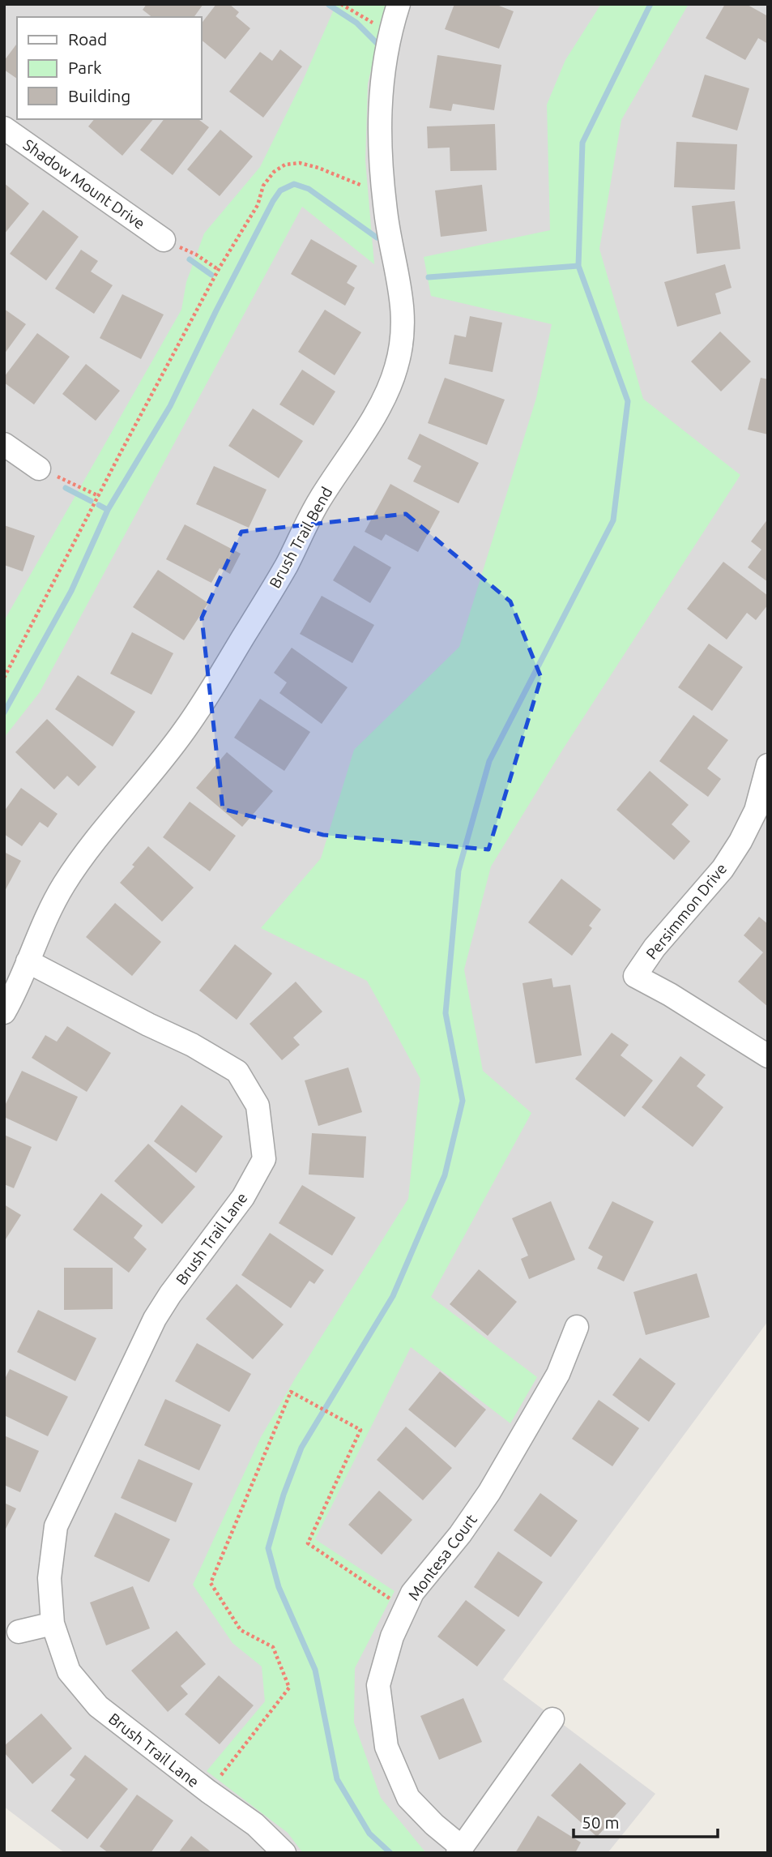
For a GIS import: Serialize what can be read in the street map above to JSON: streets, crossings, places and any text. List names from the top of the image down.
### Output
{
  "streets": {
    "street": [
      "Shadow Mount Drive",
      "Brush Trail Bend",
      "Persimmon Drive",
      "Brush Trail Lane",
      "Montesa Court"
    ]
  },
  "crossings": [
    ["Brush Trail Bend", "Brush Trail Lane"]
  ],
  "legend": ["Road", "Park", "Building"],
  "scale_bar": "50 m"
}
